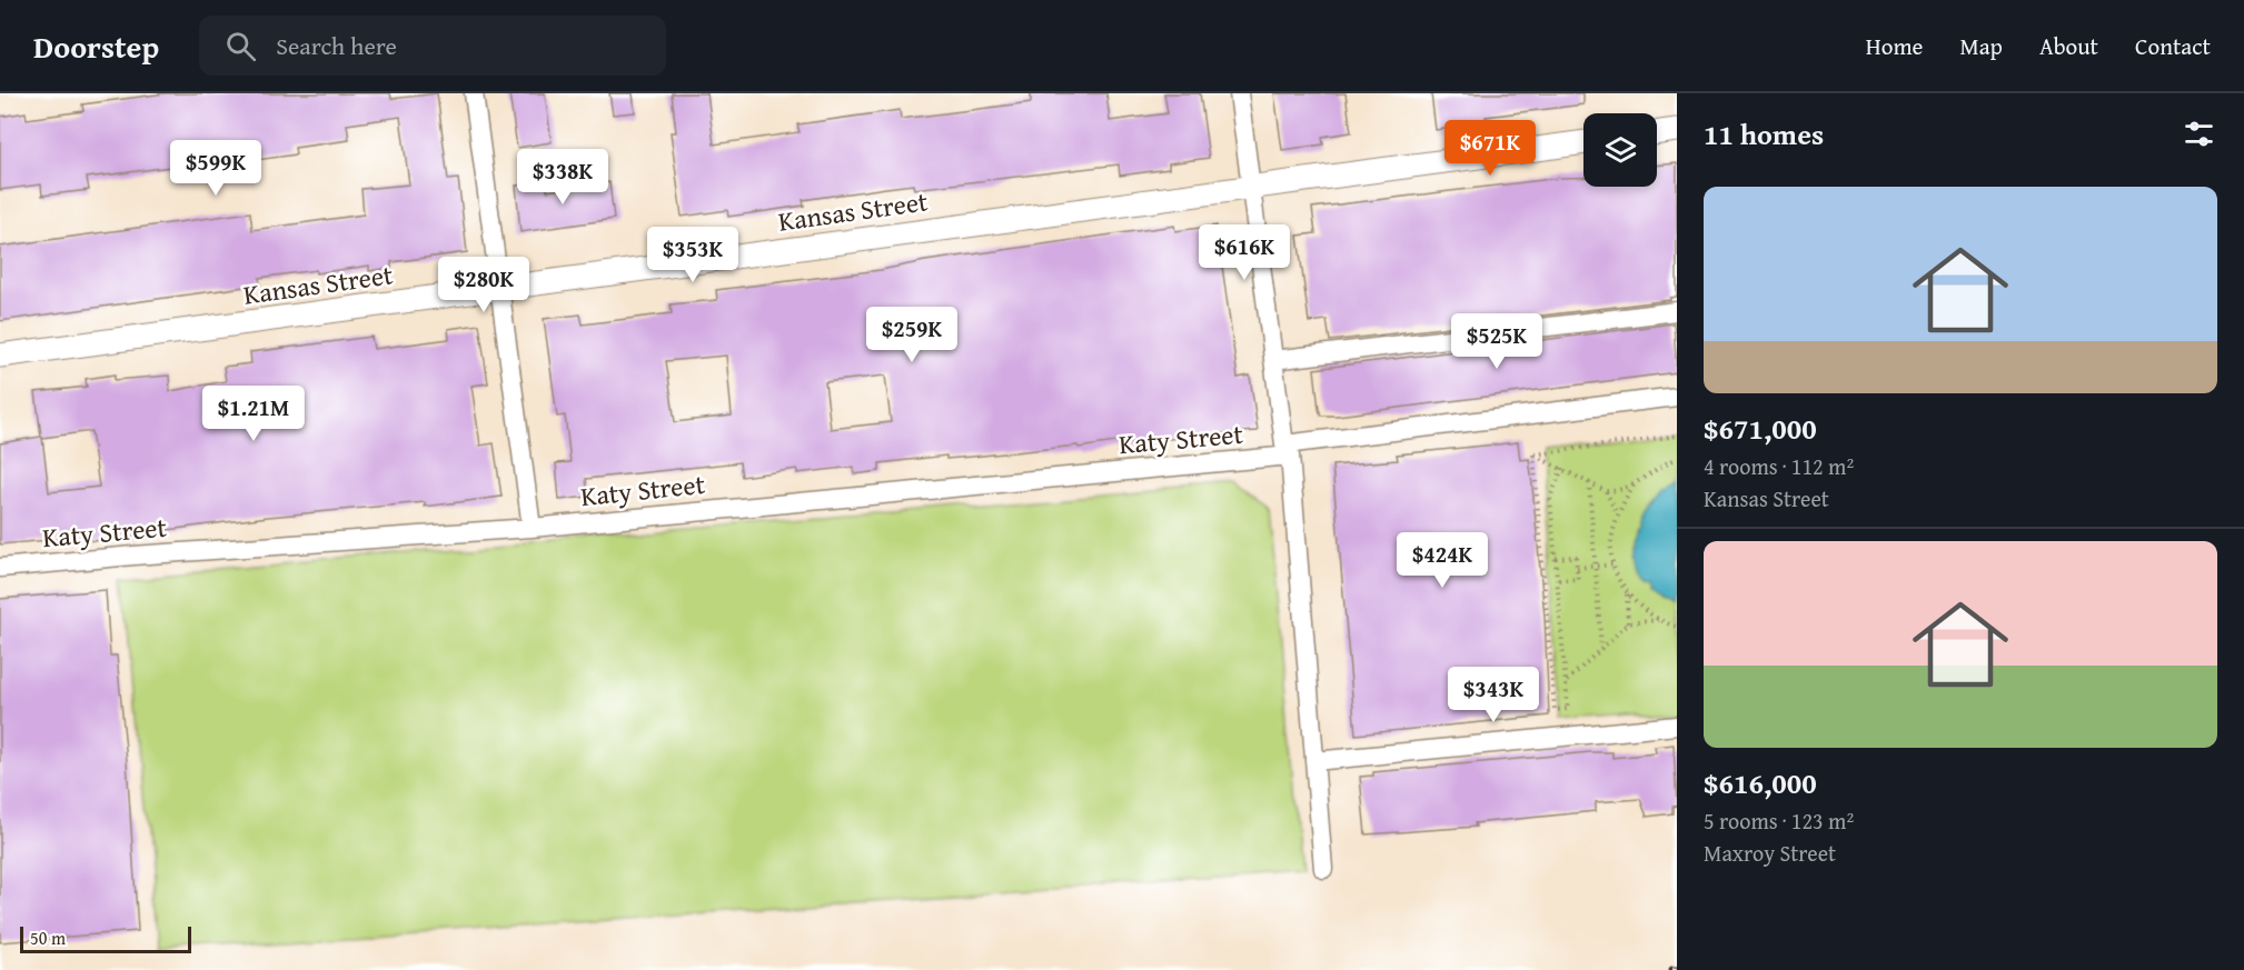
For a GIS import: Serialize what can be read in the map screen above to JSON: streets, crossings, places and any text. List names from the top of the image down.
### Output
{
  "streets": {
    "street": ["Kansas Street", "Katy Street"]
  },
  "scale_bar": "50 m",
  "page": {
    "header": "Doorstep",
    "search": "Search here",
    "nav": [
      "Home",
      "Map",
      "About",
      "Contact"
    ],
    "heading": "11 homes",
    "price": [
      "$671K",
      "$599K",
      "$338K",
      "$616K",
      "$353K",
      "$280K",
      "$259K",
      "$525K",
      "$1.21M",
      "$424K",
      "$343K"
    ],
    "list": [
      {
        "name": "$671,000",
        "note": "4 rooms · 112 m² · Kansas Street"
      },
      {
        "name": "$616,000",
        "note": "5 rooms · 123 m² · Maxroy Street"
      }
    ],
    "scale": "50 m"
  }
}
